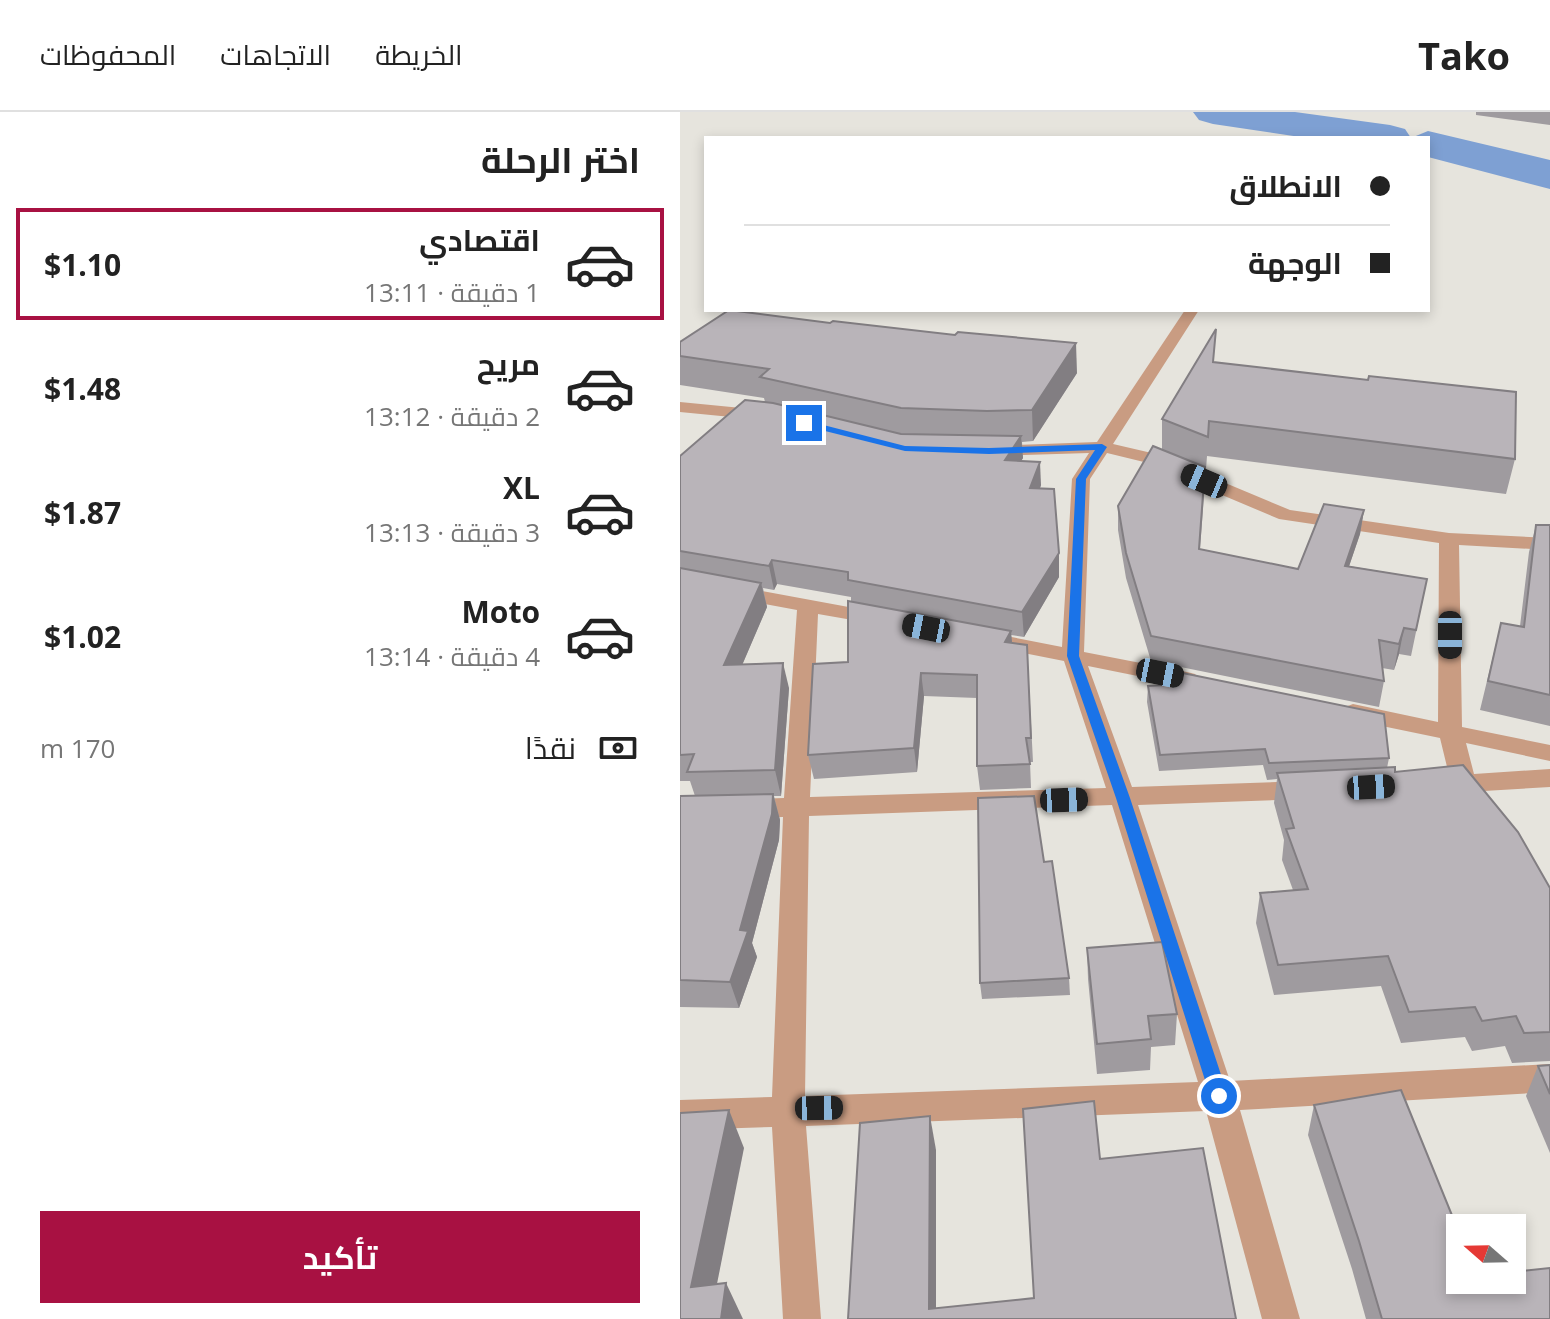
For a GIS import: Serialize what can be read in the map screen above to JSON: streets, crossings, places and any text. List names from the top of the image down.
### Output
{
  "north": "left",
  "page": {
    "header": "Tako",
    "nav": ["الخريطة", "الاتجاهات", "المحفوظات"],
    "heading": "اختر الرحلة",
    "banner": ["الانطلاق", "الوجهة"],
    "list": [
      {
        "name": "اقتصادي",
        "note": "1 دقيقة · 13:11",
        "value": "$1.10"
      },
      {
        "name": "مريح",
        "note": "2 دقيقة · 13:12",
        "value": "$1.48"
      },
      {
        "name": "XL",
        "note": "3 دقيقة · 13:13",
        "value": "$1.87"
      },
      {
        "name": "Moto",
        "note": "4 دقيقة · 13:14",
        "value": "$1.02"
      }
    ],
    "pay": ["نقدًا", "170 m"],
    "buttons": "تأكيد"
  }
}
